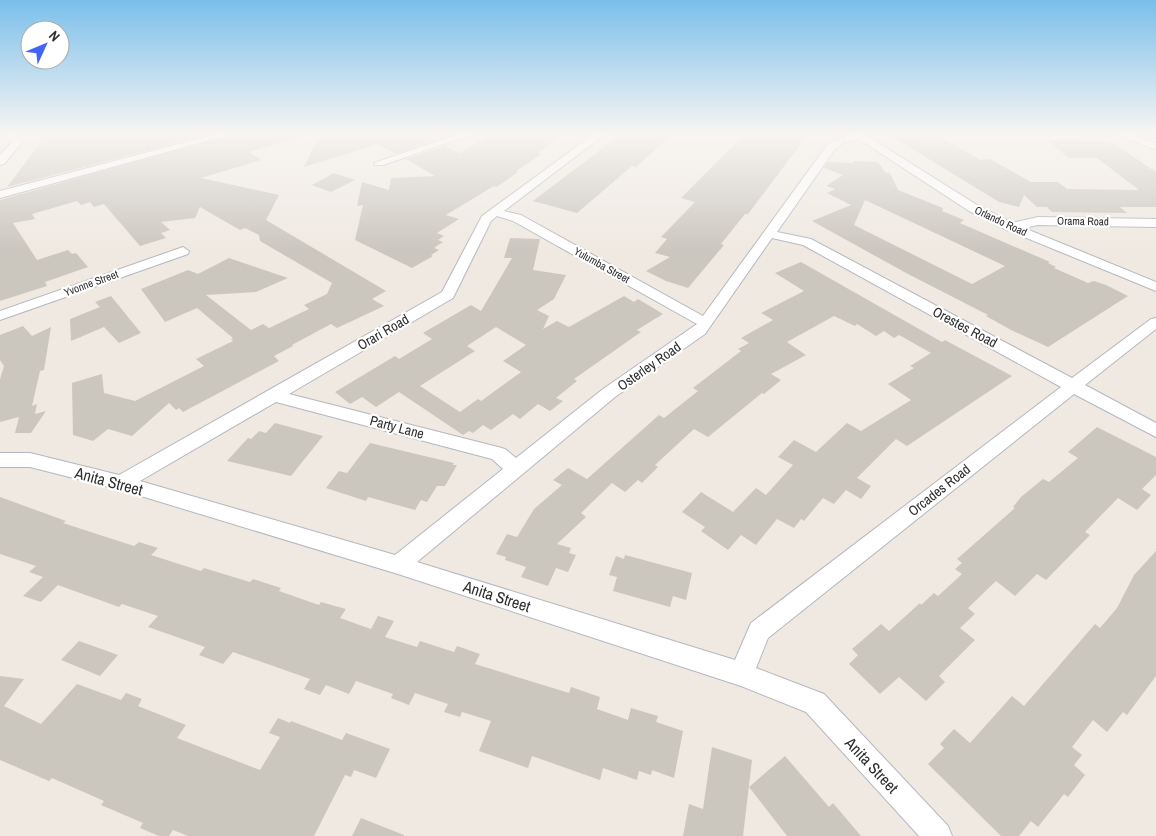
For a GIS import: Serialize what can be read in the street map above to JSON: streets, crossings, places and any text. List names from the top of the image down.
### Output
{
  "streets": {
    "street": [
      "Orlando Road",
      "Orama Road",
      "Yulumba Street",
      "Yvonne Street",
      "Orestes Road",
      "Orari Road",
      "Osterley Road",
      "Party Lane",
      "Anita Street",
      "Orcades Road"
    ]
  },
  "crossings": [
    ["Orlando Road", "Orama Road"],
    ["Yulumba Street", "Orari Road"],
    ["Yulumba Street", "Osterley Road"],
    ["Orestes Road", "Osterley Road"],
    ["Orestes Road", "Orcades Road"],
    ["Orari Road", "Party Lane"],
    ["Orari Road", "Anita Street"],
    ["Osterley Road", "Party Lane"],
    ["Osterley Road", "Anita Street"],
    ["Anita Street", "Orcades Road"]
  ],
  "north": "top right"
}
